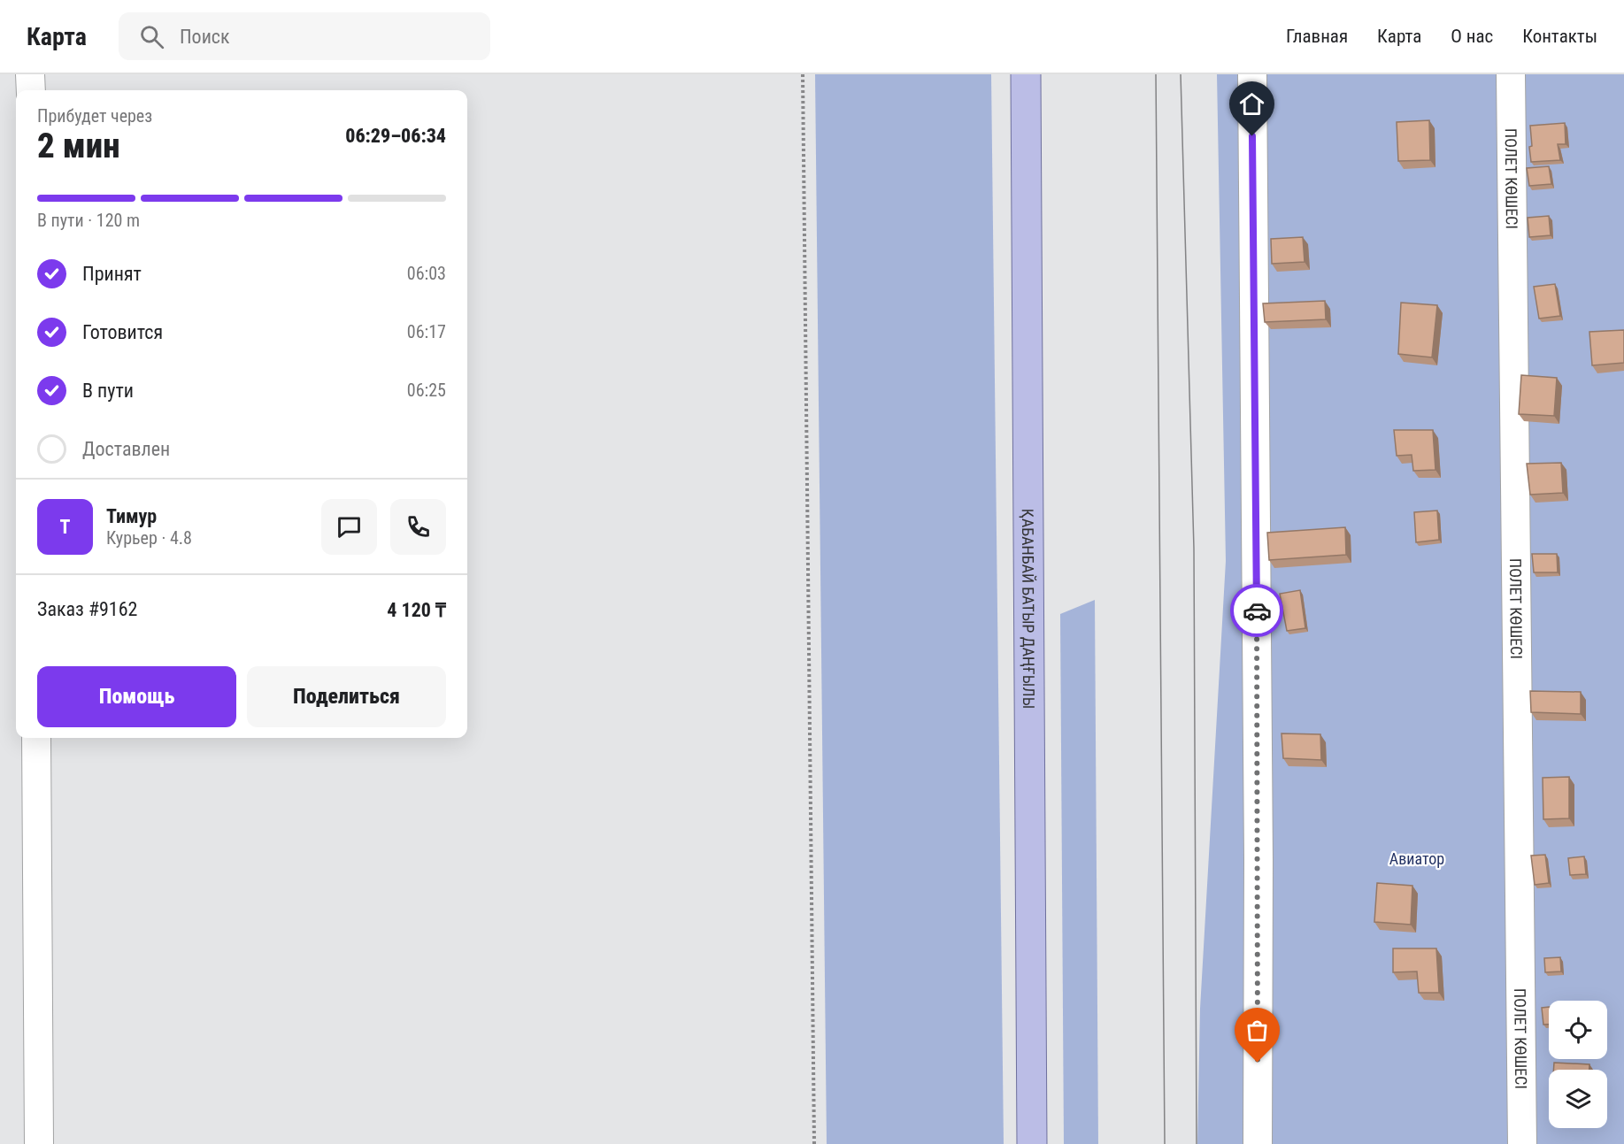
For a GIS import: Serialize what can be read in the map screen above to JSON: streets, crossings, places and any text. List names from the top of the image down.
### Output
{
  "streets": {
    "main road": ["ҚАБАНБАЙ БАТЫР ДАҢҒЫЛЫ"],
    "street": ["ПОЛЕТ КӨШЕСІ"]
  },
  "parks": ["Авиатор"],
  "page": {
    "header": "Карта",
    "search": "Поиск",
    "nav": [
      "Главная",
      "Карта",
      "О нас",
      "Контакты"
    ],
    "heading": ["2 мин", "Прибудет через", "06:29–06:34"],
    "panel": [
      "Тимур",
      "Курьер · 4.8",
      "Заказ #9162",
      "4 120 ₸"
    ],
    "bar": "В пути · 120 m",
    "list": [
      ["Принят", "06:03"],
      ["Готовится", "06:17"],
      ["В пути", "06:25"],
      "Доставлен"
    ],
    "round": "Т",
    "buttons": ["Помощь", "Поделиться"]
  }
}
